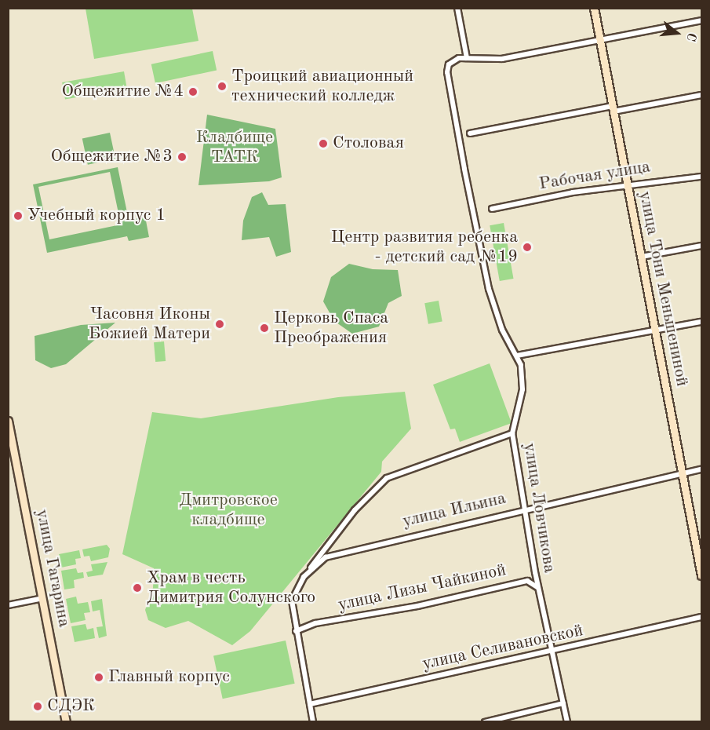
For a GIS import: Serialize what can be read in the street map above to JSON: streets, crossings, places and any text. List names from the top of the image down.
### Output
{
  "streets": {
    "street": [
      "Рабочая улица",
      "улица Тони Меньшениной",
      "улица Ловчикова",
      "улица Ильина",
      "улица Гагарина",
      "улица Лизы Чайкиной",
      "улица Селивановской"
    ]
  },
  "crossings": [
    ["Рабочая улица", "улица Тони Меньшениной"],
    ["улица Тони Меньшениной", "улица Ильина"],
    ["улица Ловчикова", "улица Ильина"],
    ["улица Ловчикова", "улица Лизы Чайкиной"],
    ["улица Ловчикова", "улица Селивановской"],
    ["улица Ильина", "улица Лизы Чайкиной"]
  ],
  "parks": ["Кладбище ТАТК", "Дмитровское кладбище"],
  "places": [
    "Троицкий авиационный технический колледж",
    "Общежитие №4",
    "Столовая",
    "Общежитие №3",
    "Учебный корпус 1",
    "Центр развития ребенка - детский сад №19",
    "Часовня Иконы Божией Матери",
    "Церковь Спаса Преображения",
    "Храм в честь Димитрия Солунского",
    "Главный корпус",
    "СДЭК"
  ],
  "north": "right"
}
